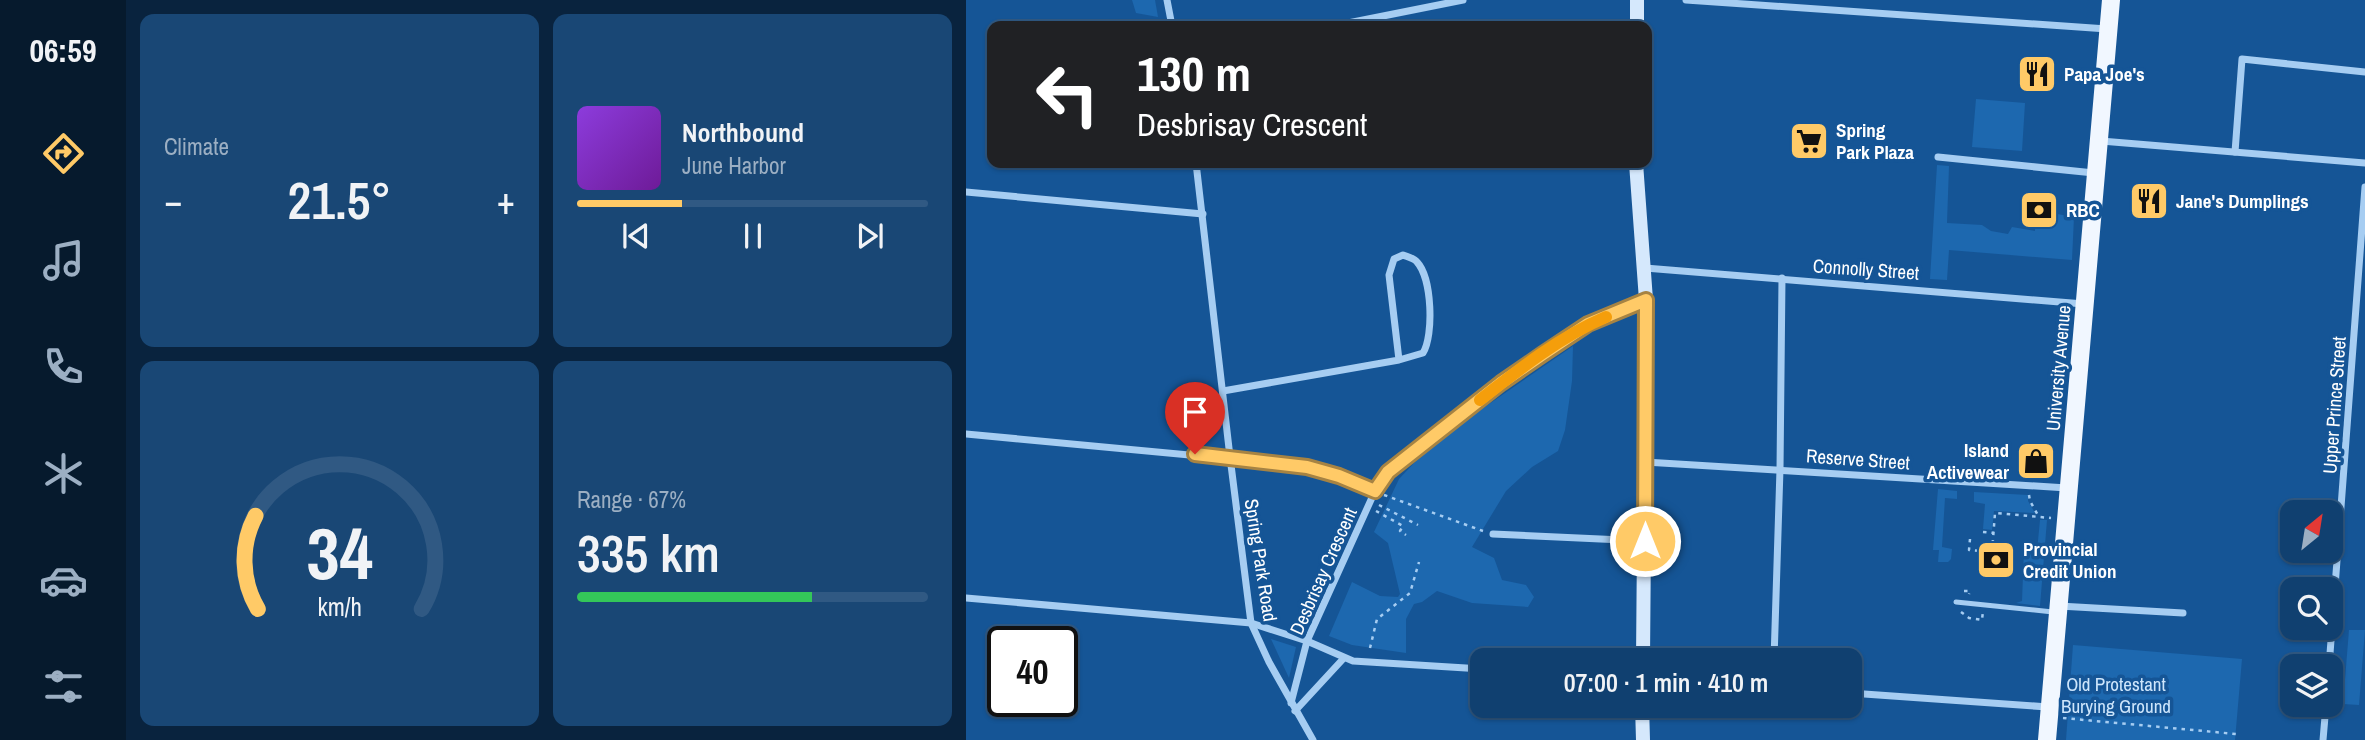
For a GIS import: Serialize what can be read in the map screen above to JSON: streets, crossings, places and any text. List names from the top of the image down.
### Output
{
  "streets": {
    "main road": ["University Avenue"],
    "street": [
      "Connolly Street",
      "Upper Prince Street",
      "Reserve Street",
      "Spring Park Road",
      "Desbrisay Crescent"
    ]
  },
  "crossings": [
    ["Connolly Street", "University Avenue"],
    ["University Avenue", "Reserve Street"],
    ["Spring Park Road", "Desbrisay Crescent"]
  ],
  "parks": ["Old Protestant Burying Ground"],
  "places": {
    "restaurant": ["Papa Joe's", "Jane's Dumplings"],
    "supermarket": ["Spring Park Plaza"],
    "bank": ["RBC", "Provincial Credit Union"],
    "shop": ["Island Activewear"]
  },
  "north": "top right",
  "page": {
    "tabs": "06:59",
    "tile": [
      "Climate",
      ["Range · 67%", "335 km"]
    ],
    "turn": ["130 m", "Desbrisay Crescent"],
    "song": ["Northbound", "June Harbor"],
    "heat": ["−", "21.5°", "+"],
    "limit": "40",
    "trip": "07:00 · 1 min · 410 m",
    "gauge": ["34", "km/h"]
  }
}
